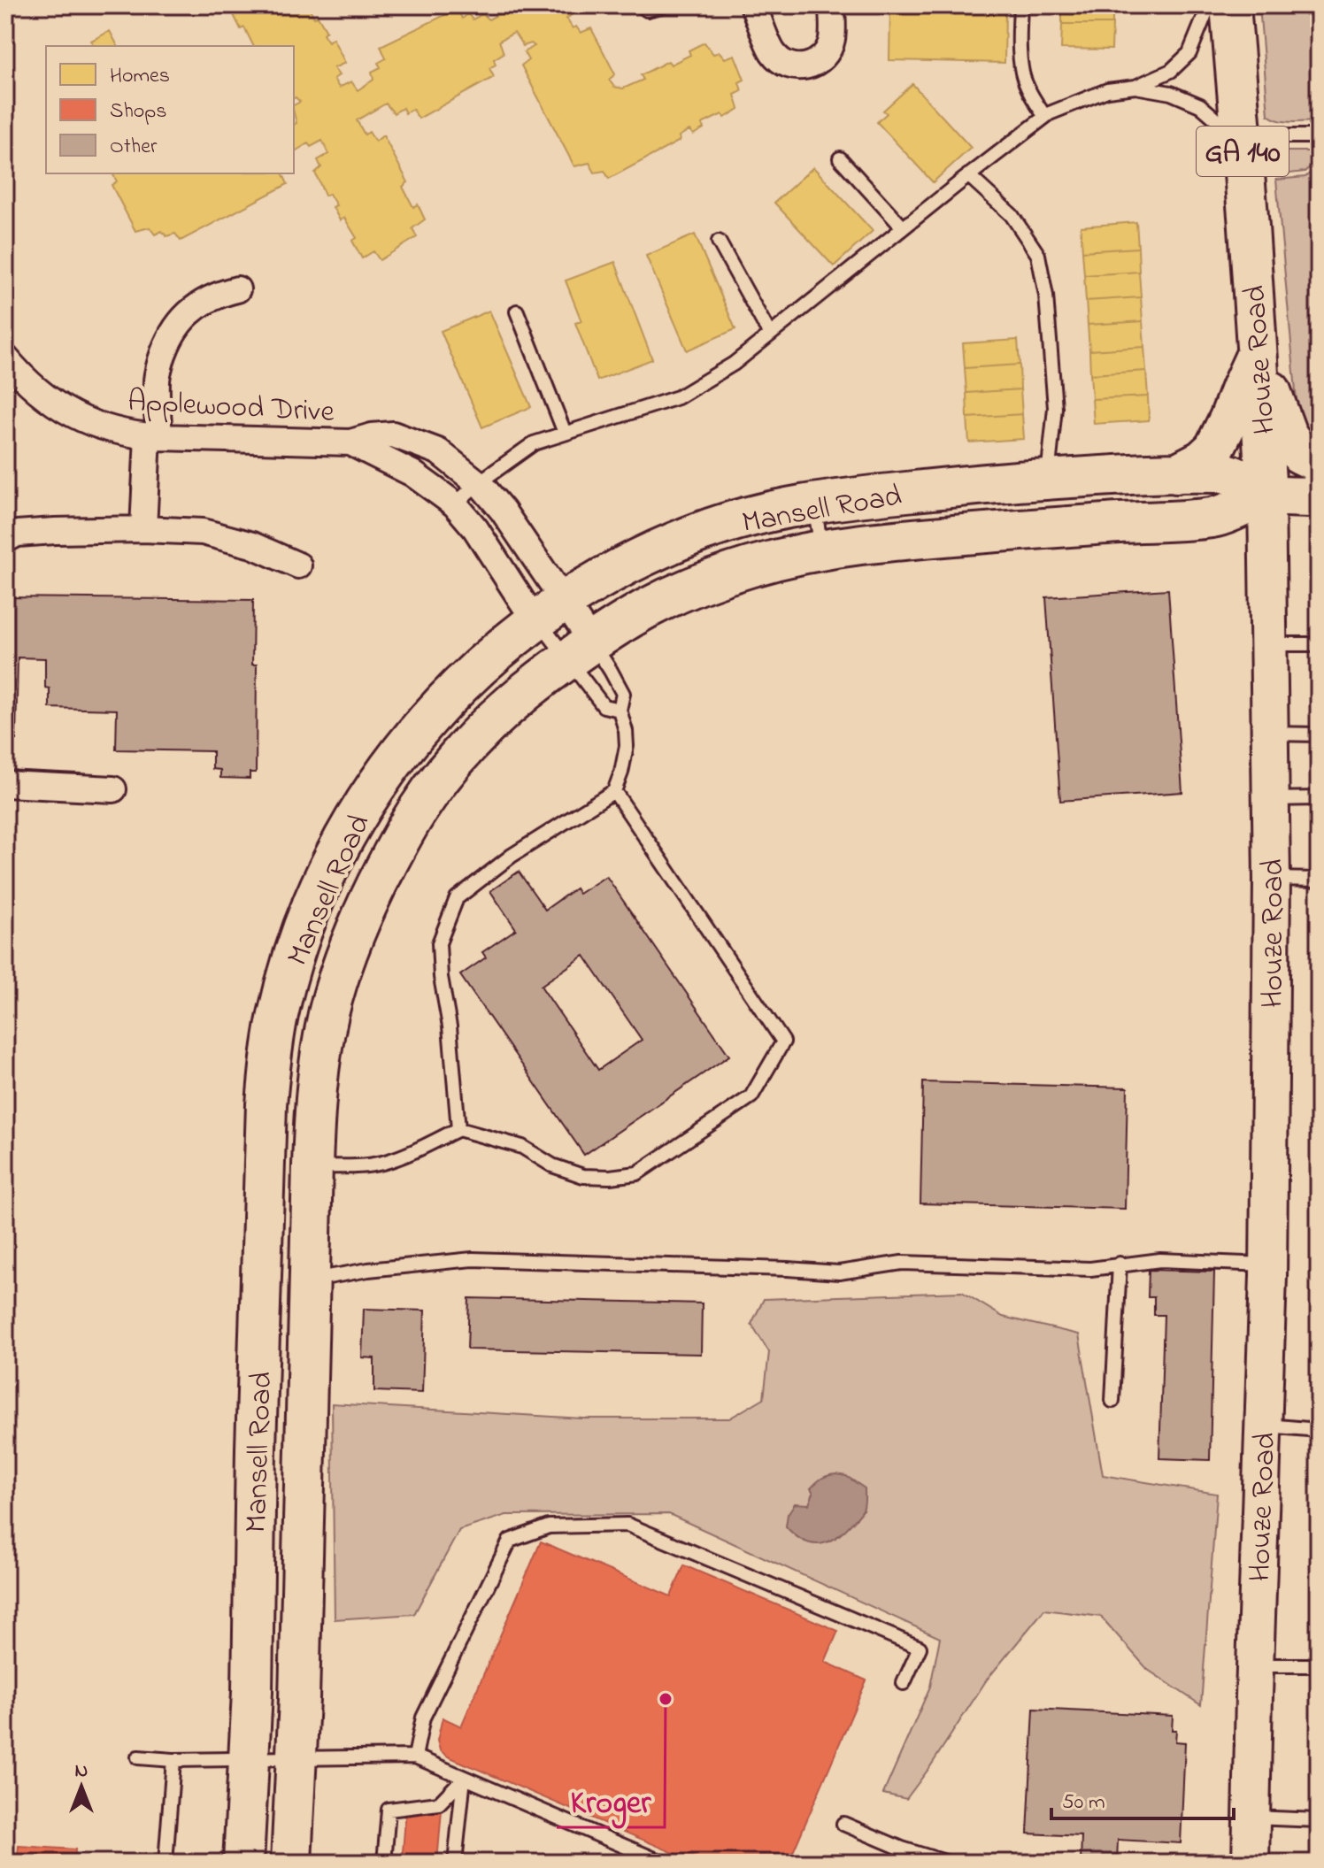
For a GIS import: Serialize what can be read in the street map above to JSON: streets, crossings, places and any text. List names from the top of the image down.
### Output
{
  "streets": {
    "main road": ["GA 140", "Houze Road", "Mansell Road"],
    "street": ["Applewood Drive"]
  },
  "crossings": [
    ["Houze Road", "Mansell Road"],
    ["Applewood Drive", "Mansell Road"]
  ],
  "places": ["Kroger"],
  "legend": ["Homes", "Shops", "Other"],
  "scale_bar": "50 m",
  "north": "top"
}
